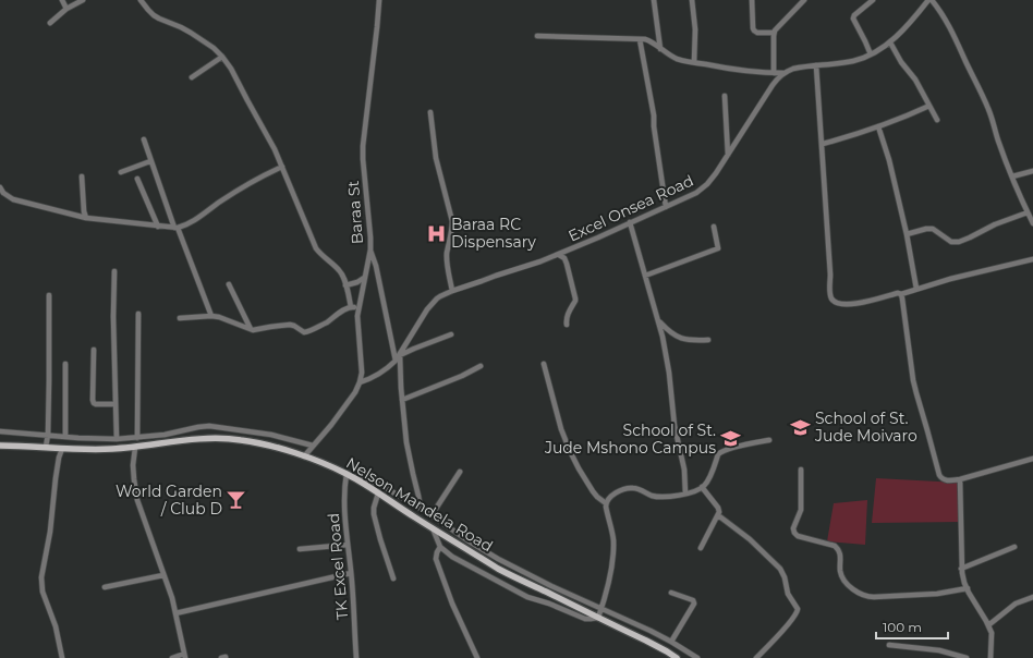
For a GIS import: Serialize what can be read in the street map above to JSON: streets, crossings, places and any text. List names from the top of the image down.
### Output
{
  "streets": {
    "main road": ["Nelson Mandela Road"],
    "street": ["Excel Onsea Road", "Baraa St", "TK Excel Road"]
  },
  "crossings": [
    ["Excel Onsea Road", "Baraa St"],
    ["Baraa St", "Nelson Mandela Road"],
    ["Nelson Mandela Road", "TK Excel Road"]
  ],
  "places": {
    "hospital": ["Baraa RC Dispensary"],
    "school or university": ["School of St. Jude Moivaro", "School of St. Jude Mshono Campus"],
    "bar": ["World Garden / Club D"]
  },
  "scale_bar": "100 m"
}
